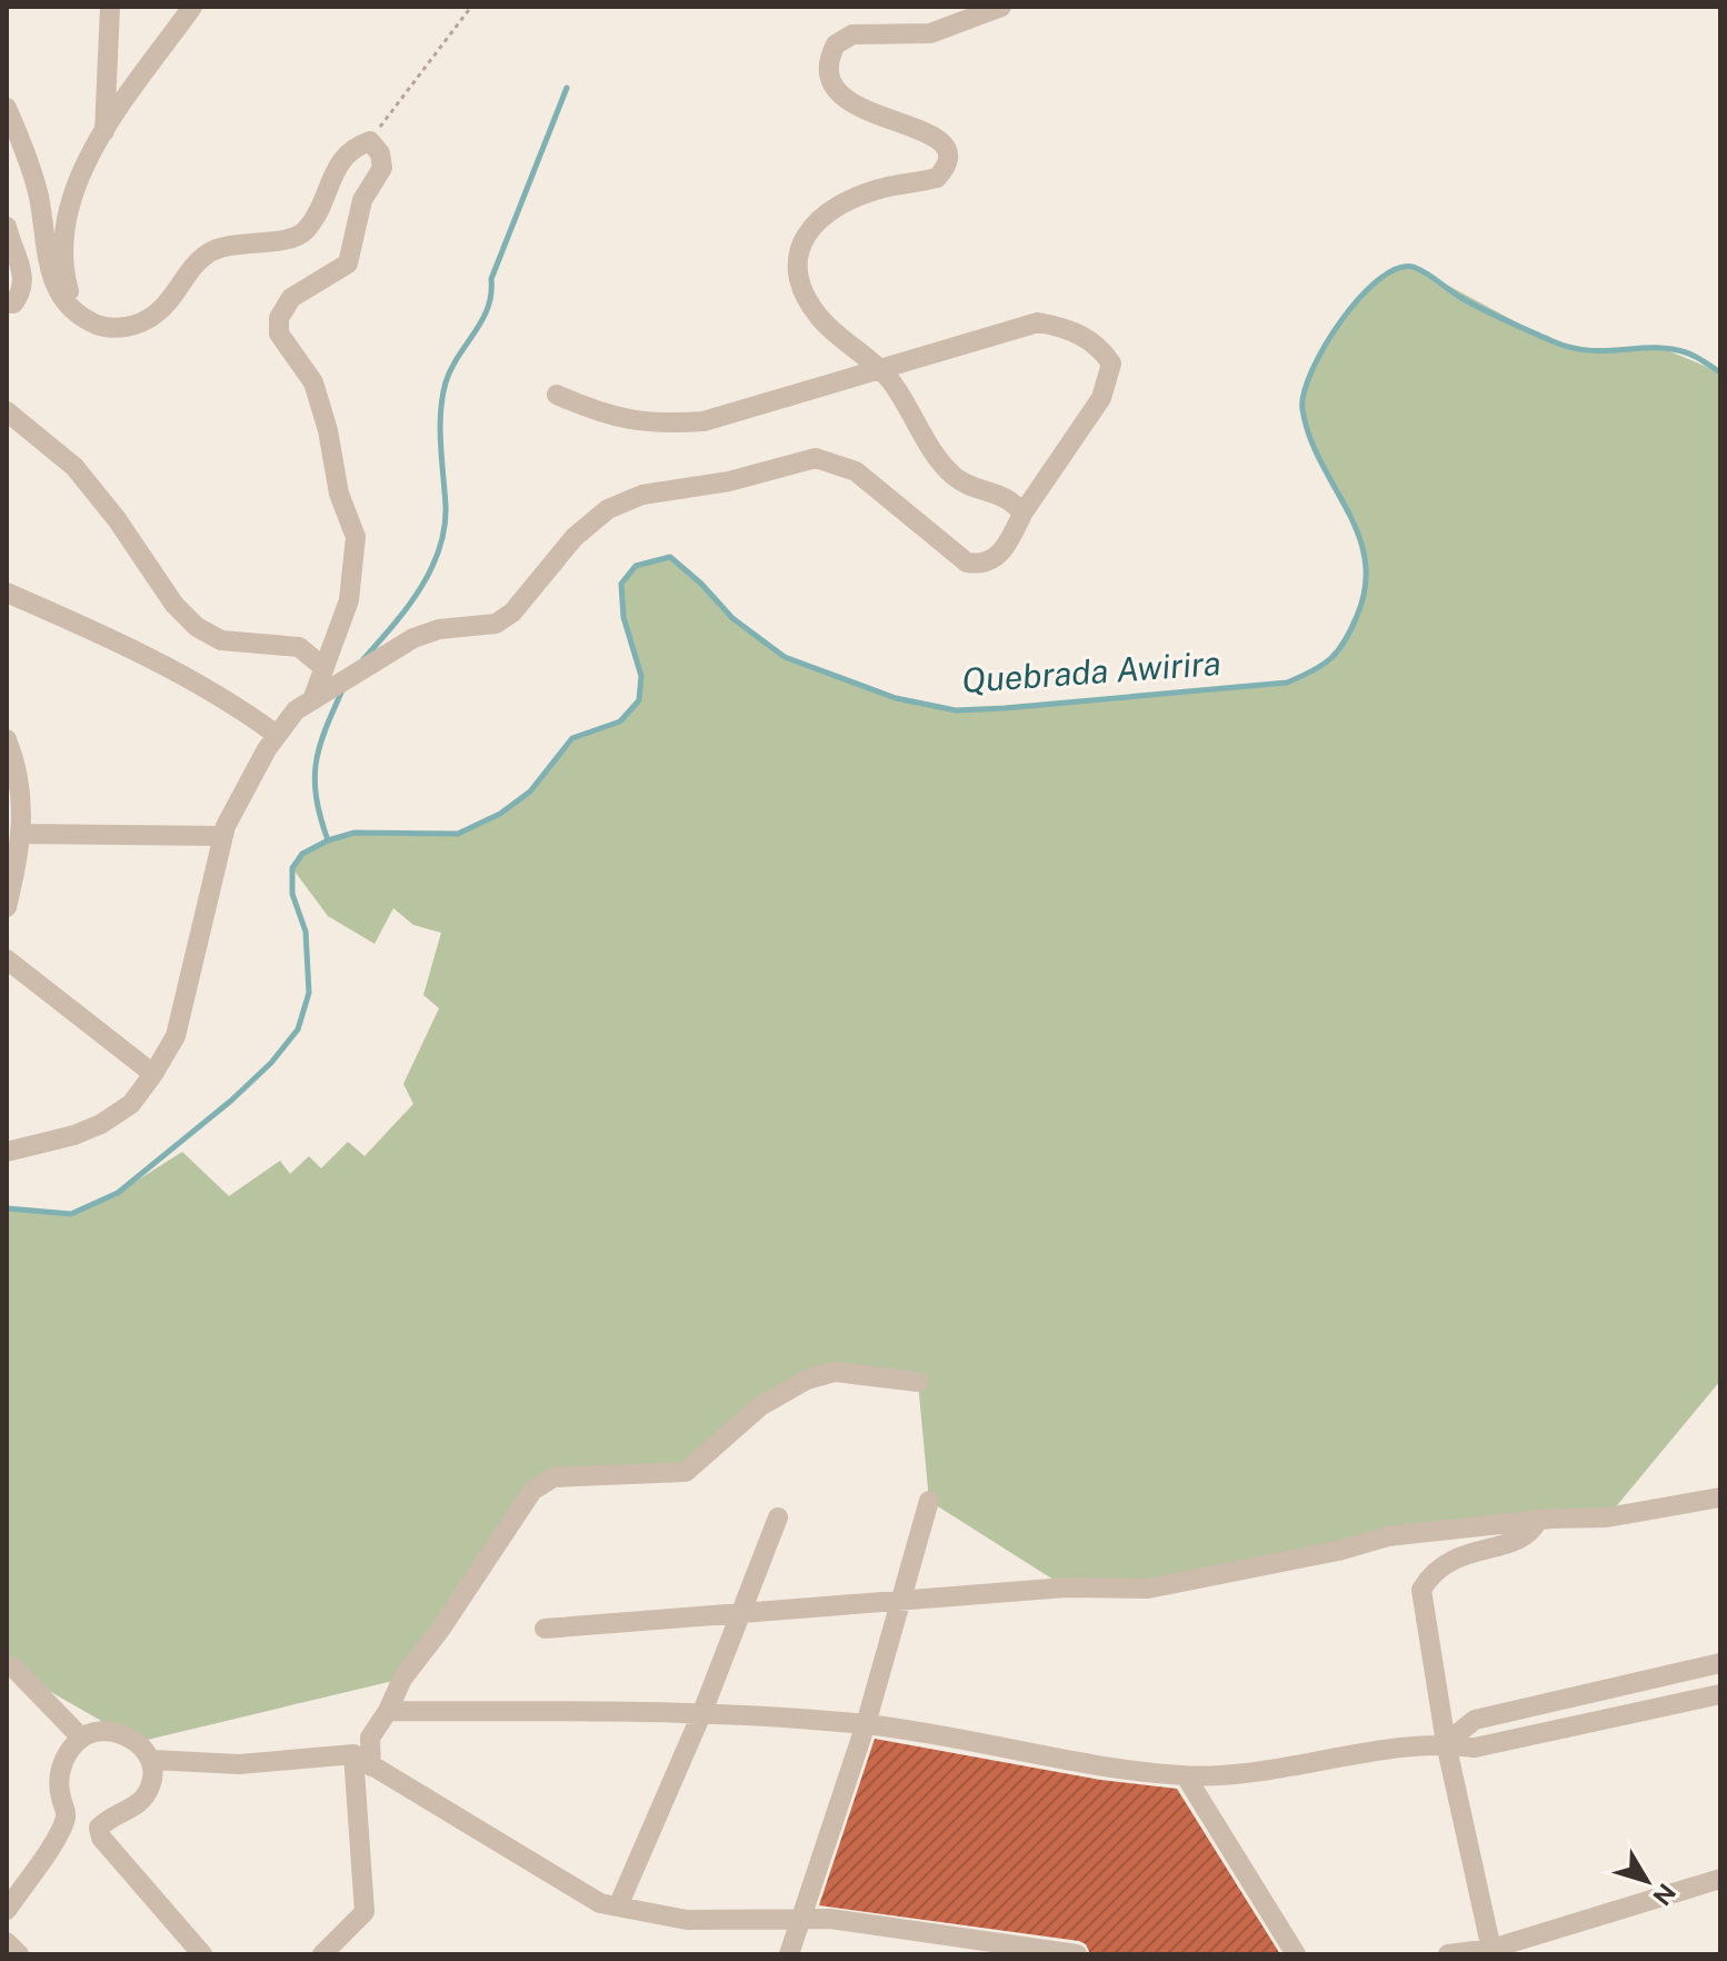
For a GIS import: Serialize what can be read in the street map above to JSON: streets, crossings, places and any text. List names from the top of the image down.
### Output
{
  "water": ["Quebrada Awirira"],
  "north": "bottom right"
}
